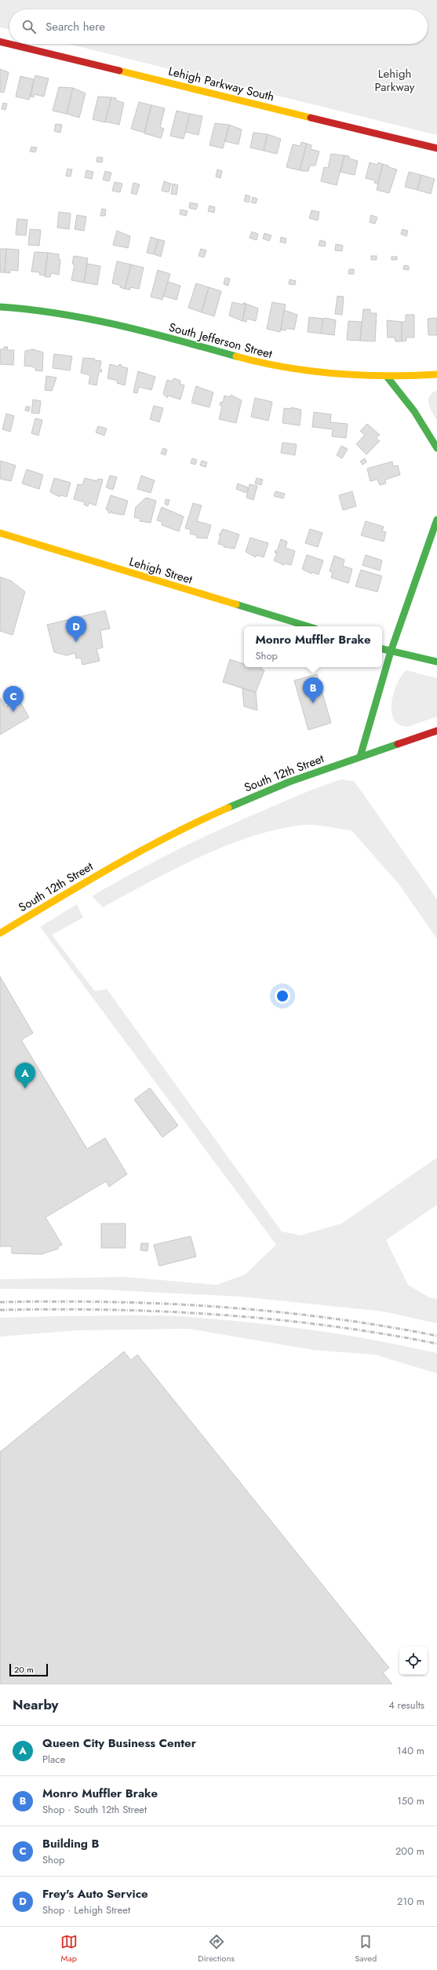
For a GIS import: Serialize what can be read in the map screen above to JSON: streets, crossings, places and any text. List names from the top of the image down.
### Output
{
  "streets": {
    "street": [
      "Lehigh Parkway South",
      "South Jefferson Street",
      "Lehigh Street",
      "South 12th Street"
    ]
  },
  "parks": ["Lehigh Parkway"],
  "scale_bar": "20 m",
  "page": {
    "search": "Search here",
    "pins": [
      "D",
      "B",
      "C",
      "A"
    ],
    "popup": ["Monro Muffler Brake", "Shop"],
    "scale": "20 m",
    "heading": ["Nearby", "4 results"],
    "list": [
      {
        "mark": "A",
        "name": "Queen City Business Center",
        "note": "Place",
        "value": "140 m"
      },
      {
        "mark": "B",
        "name": "Monro Muffler Brake",
        "note": "Shop · South 12th Street",
        "value": "150 m"
      },
      {
        "mark": "C",
        "name": "Building B",
        "note": "Shop",
        "value": "200 m"
      },
      {
        "mark": "D",
        "name": "Frey's Auto Service",
        "note": "Shop · Lehigh Street",
        "value": "210 m"
      }
    ],
    "nav": ["Map", "Directions", "Saved"]
  }
}
